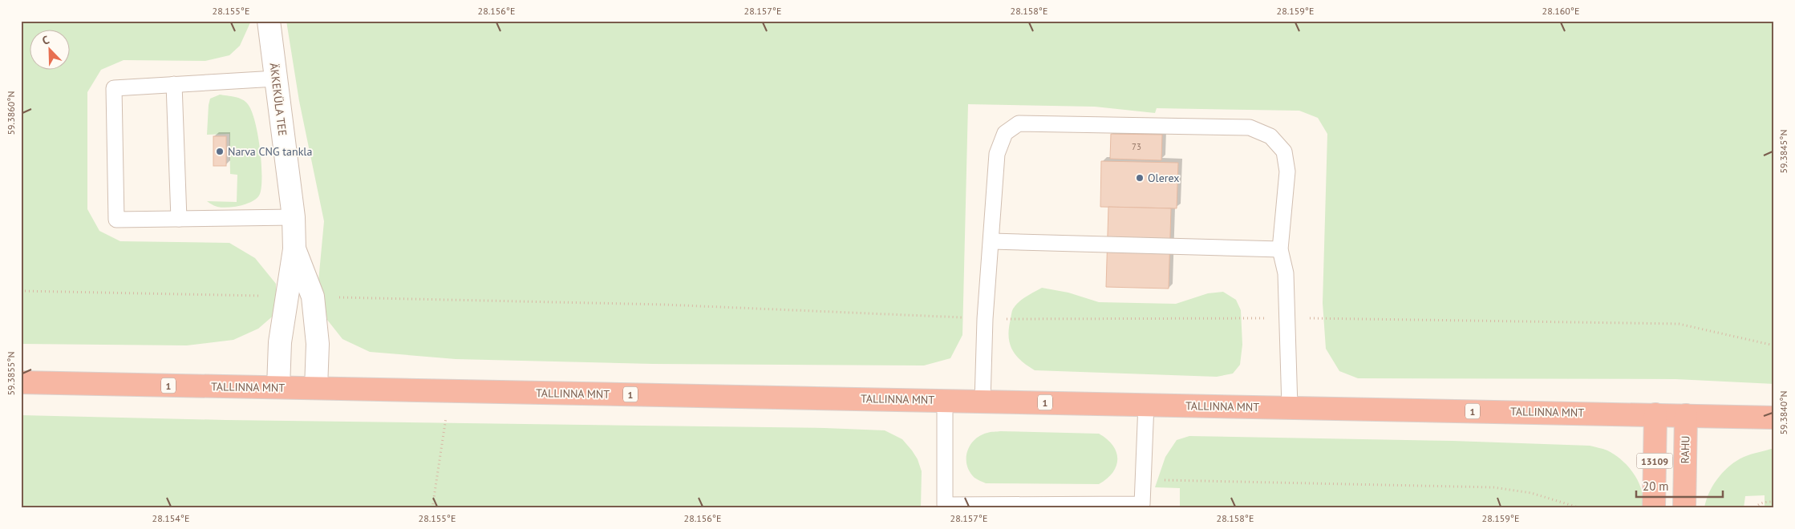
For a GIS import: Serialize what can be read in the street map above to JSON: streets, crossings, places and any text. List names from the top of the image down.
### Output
{
  "streets": {
    "highway": [
      "1",
      "TALLINNA MNT",
      "RAHU",
      "13109"
    ],
    "street": ["ÄKKEKÜLA TEE"]
  },
  "crossings": [
    ["ÄKKEKÜLA TEE", "TALLINNA MNT"],
    ["TALLINNA MNT", "RAHU"],
    ["TALLINNA MNT", "13109"]
  ],
  "places": ["Narva CNG tankla", "Olerex"],
  "house_numbers": ["73"],
  "scale_bar": "20 m",
  "north": "top left",
  "coordinates": [
    "28.155°E",
    "28.156°E",
    "28.157°E",
    "28.158°E",
    "28.159°E",
    "28.160°E",
    "59.3860°N",
    "59.3845°N",
    "59.3855°N",
    "59.3840°N",
    "28.154°E"
  ]
}
